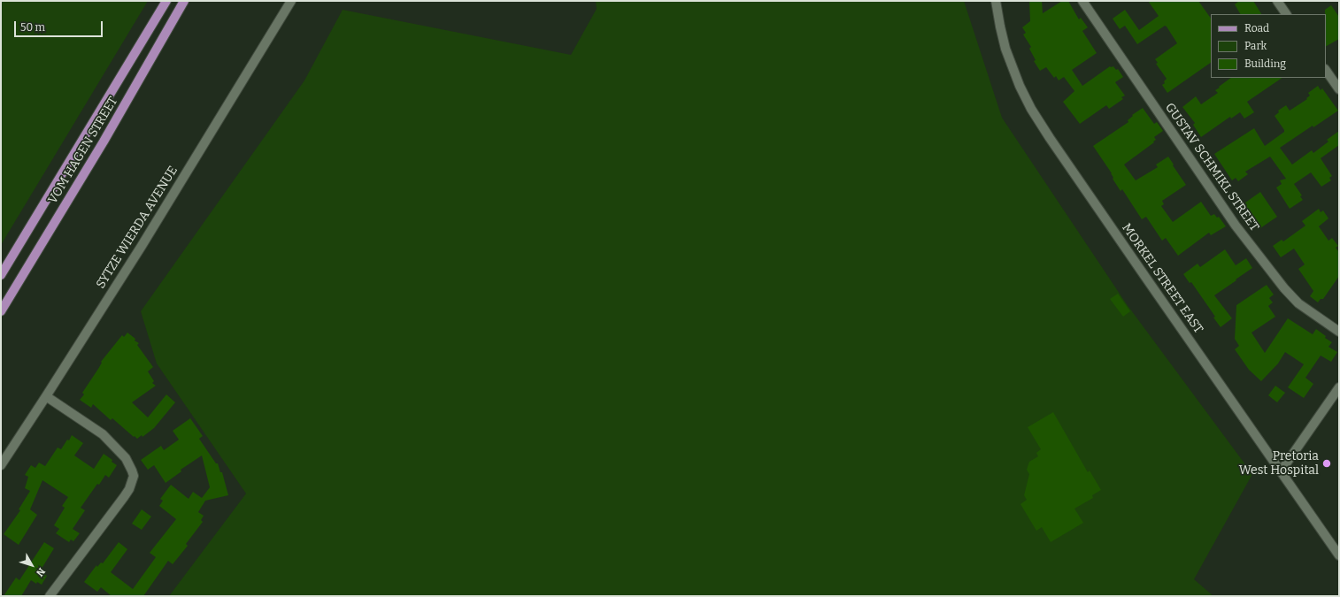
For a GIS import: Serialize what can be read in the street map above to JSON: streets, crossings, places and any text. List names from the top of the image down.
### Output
{
  "streets": {
    "main road": ["VOM HAGEN STREET"],
    "street": ["GUSTAV SCHMIKL STREET", "SYTZE WIERDA AVENUE", "MORKEL STREET EAST"]
  },
  "places": ["Pretoria West Hospital"],
  "legend": ["Road", "Park", "Building"],
  "scale_bar": "50 m",
  "north": "bottom right"
}
